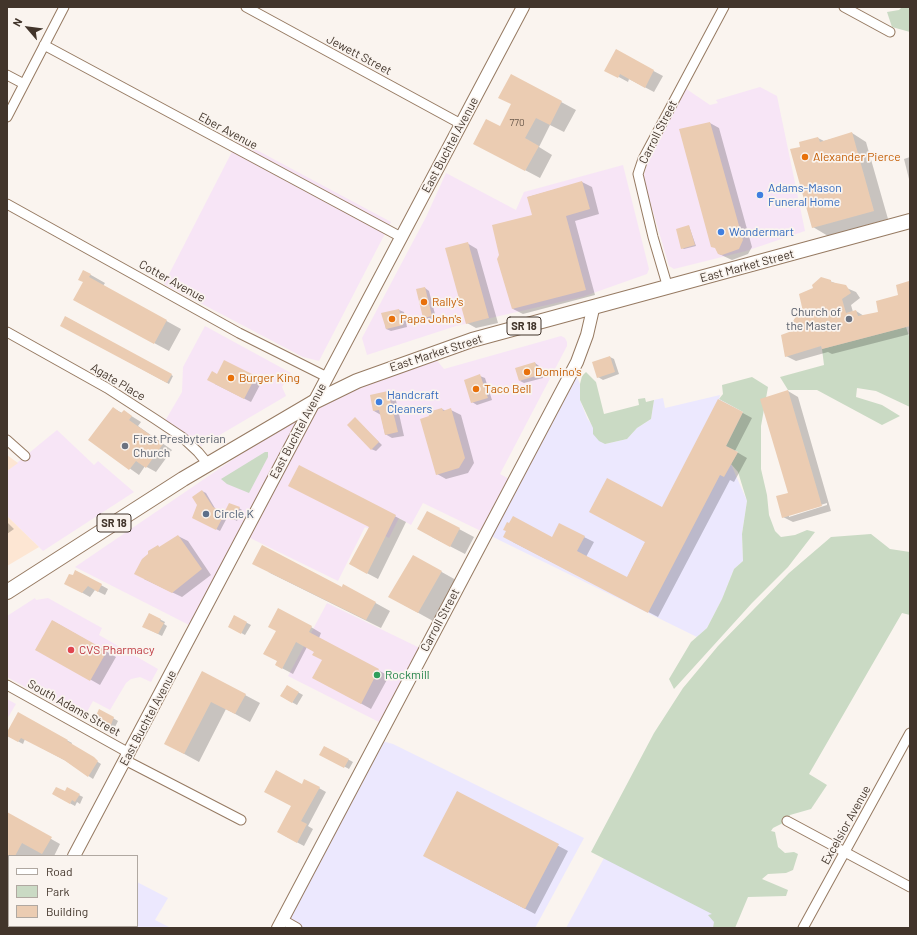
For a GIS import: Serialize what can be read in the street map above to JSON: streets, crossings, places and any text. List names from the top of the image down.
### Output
{
  "streets": {
    "main road": ["East Market Street", "SR 18"],
    "street": [
      "Jewett Street",
      "Eber Avenue",
      "Carroll Street",
      "East Buchtel Avenue",
      "Cotter Avenue",
      "Agate Place",
      "South Adams Street",
      "Excelsior Avenue"
    ]
  },
  "crossings": [
    ["Jewett Street", "East Buchtel Avenue"],
    ["Eber Avenue", "East Buchtel Avenue"],
    ["Carroll Street", "East Market Street"],
    ["East Buchtel Avenue", "East Market Street"],
    ["East Buchtel Avenue", "Cotter Avenue"],
    ["East Buchtel Avenue", "South Adams Street"],
    ["East Market Street", "Agate Place"]
  ],
  "places": [
    "Alexander Pierce",
    "Adams-Mason Funeral Home",
    "Wondermart",
    "Rally's",
    "Papa John's",
    "Church of the Master",
    "Domino's",
    "Burger King",
    "Taco Bell",
    "Handcraft Cleaners",
    "First Presbyterian Church",
    "Circle K",
    "CVS Pharmacy",
    "Rockmill"
  ],
  "house_numbers": ["770"],
  "legend": ["Road", "Park", "Building"],
  "north": "top left"
}
